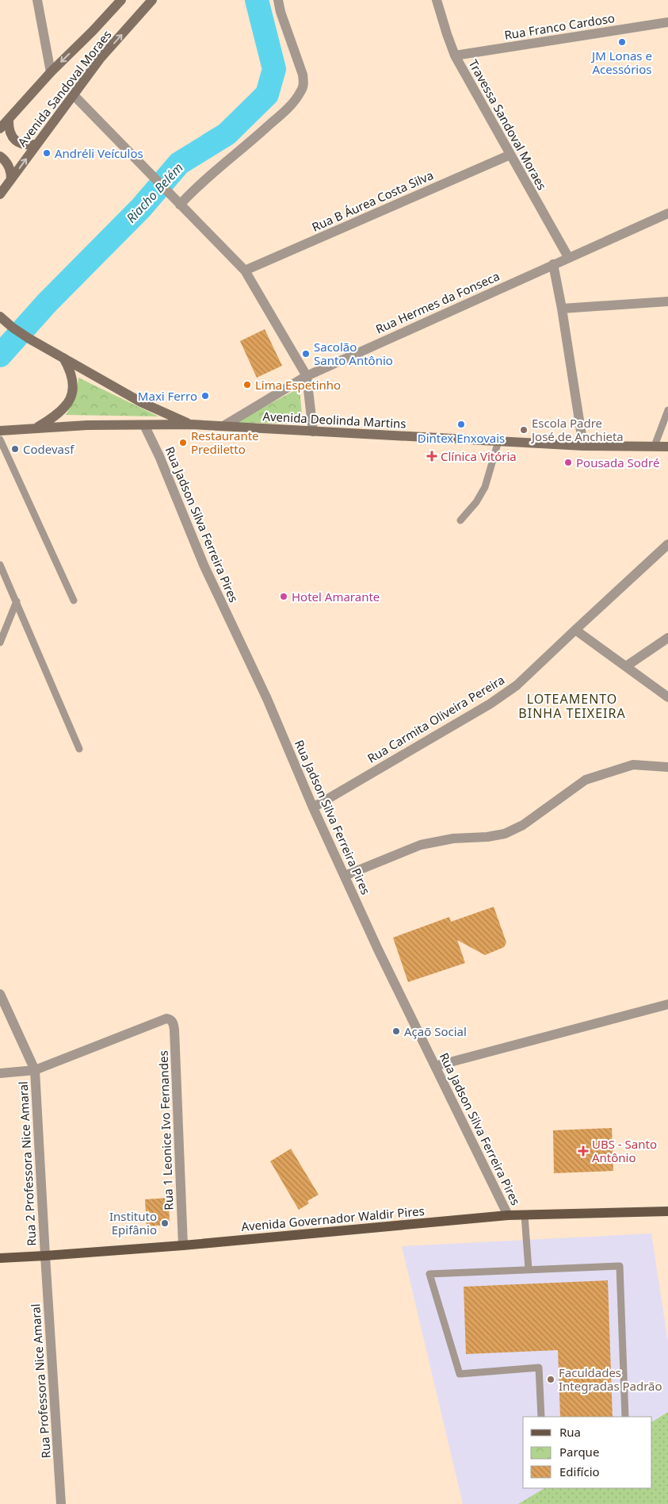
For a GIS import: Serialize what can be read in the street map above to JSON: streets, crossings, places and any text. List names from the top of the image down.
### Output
{
  "streets": {
    "main road": ["Avenida Sandoval Moraes", "Avenida Deolinda Martins", "Avenida Governador Waldir Pires"],
    "street": [
      "Rua Franco Cardoso",
      "Travessa Sandoval Moraes",
      "Rua B Áurea Costa Silva",
      "Rua Hermes da Fonseca",
      "Rua Jadson Silva Ferreira Pires",
      "Rua Carmita Oliveira Pereira",
      "Rua 1 Leonice Ivo Fernandes",
      "Rua 2 Professora Nice Amaral",
      "Rua Professora Nice Amaral"
    ]
  },
  "crossings": [
    ["Rua Franco Cardoso", "Travessa Sandoval Moraes"],
    ["Travessa Sandoval Moraes", "Rua B Áurea Costa Silva"],
    ["Travessa Sandoval Moraes", "Rua Hermes da Fonseca"],
    ["Rua Hermes da Fonseca", "Avenida Deolinda Martins"],
    ["Avenida Deolinda Martins", "Rua Jadson Silva Ferreira Pires"],
    ["Rua Jadson Silva Ferreira Pires", "Rua Carmita Oliveira Pereira"],
    ["Rua Jadson Silva Ferreira Pires", "Avenida Governador Waldir Pires"],
    ["Rua 1 Leonice Ivo Fernandes", "Rua 2 Professora Nice Amaral"],
    ["Rua 1 Leonice Ivo Fernandes", "Avenida Governador Waldir Pires"],
    ["Rua 2 Professora Nice Amaral", "Avenida Governador Waldir Pires"],
    ["Rua 2 Professora Nice Amaral", "Rua Professora Nice Amaral"],
    ["Avenida Governador Waldir Pires", "Rua Professora Nice Amaral"]
  ],
  "districts": ["LOTEAMENTO BINHA TEIXEIRA"],
  "water": ["Riacho Belém"],
  "places": {
    "other": [
      "JM Lonas e Acessórios",
      "Andréli Veículos",
      "Sacolão Santo Antônio",
      "Lima Espetinho",
      "Maxi Ferro",
      "Dintex Enxovais",
      "Escola Padre José de Anchieta",
      "Restaurante Prediletto",
      "Codevasf",
      "Pousada Sodré",
      "Hotel Amarante",
      "Açaõ Social",
      "Instituto Epifânio",
      "Faculdades Integradas Padrão"
    ],
    "health": ["Clínica Vitória", "UBS - Santo Antônio"]
  },
  "legend": ["Rua", "Parque", "Edifício"]
}
